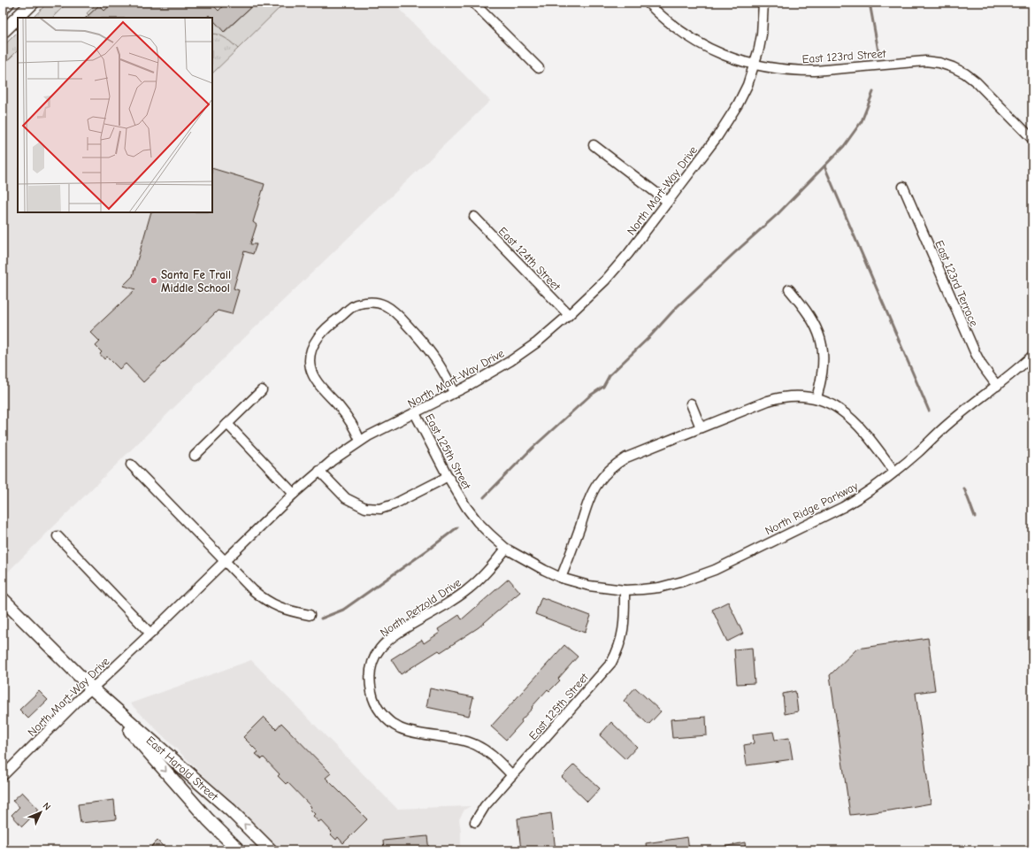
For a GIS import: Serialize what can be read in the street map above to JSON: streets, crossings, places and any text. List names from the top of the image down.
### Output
{
  "streets": {
    "main road": ["East Harold Street"],
    "street": [
      "East 123rd Street",
      "North Mart-Way Drive",
      "East 124th Street",
      "East 123rd Terrace",
      "East 125th Street",
      "North Ridge Parkway",
      "North Petzold Drive"
    ]
  },
  "crossings": [
    ["East 123rd Street", "North Mart-Way Drive"],
    ["North Mart-Way Drive", "East 124th Street"],
    ["North Mart-Way Drive", "East 125th Street"],
    ["North Mart-Way Drive", "East Harold Street"],
    ["East 123rd Terrace", "North Ridge Parkway"],
    ["East 125th Street", "North Ridge Parkway"],
    ["East 125th Street", "North Petzold Drive"]
  ],
  "places": ["Santa Fe Trail Middle School"],
  "north": "top right"
}
